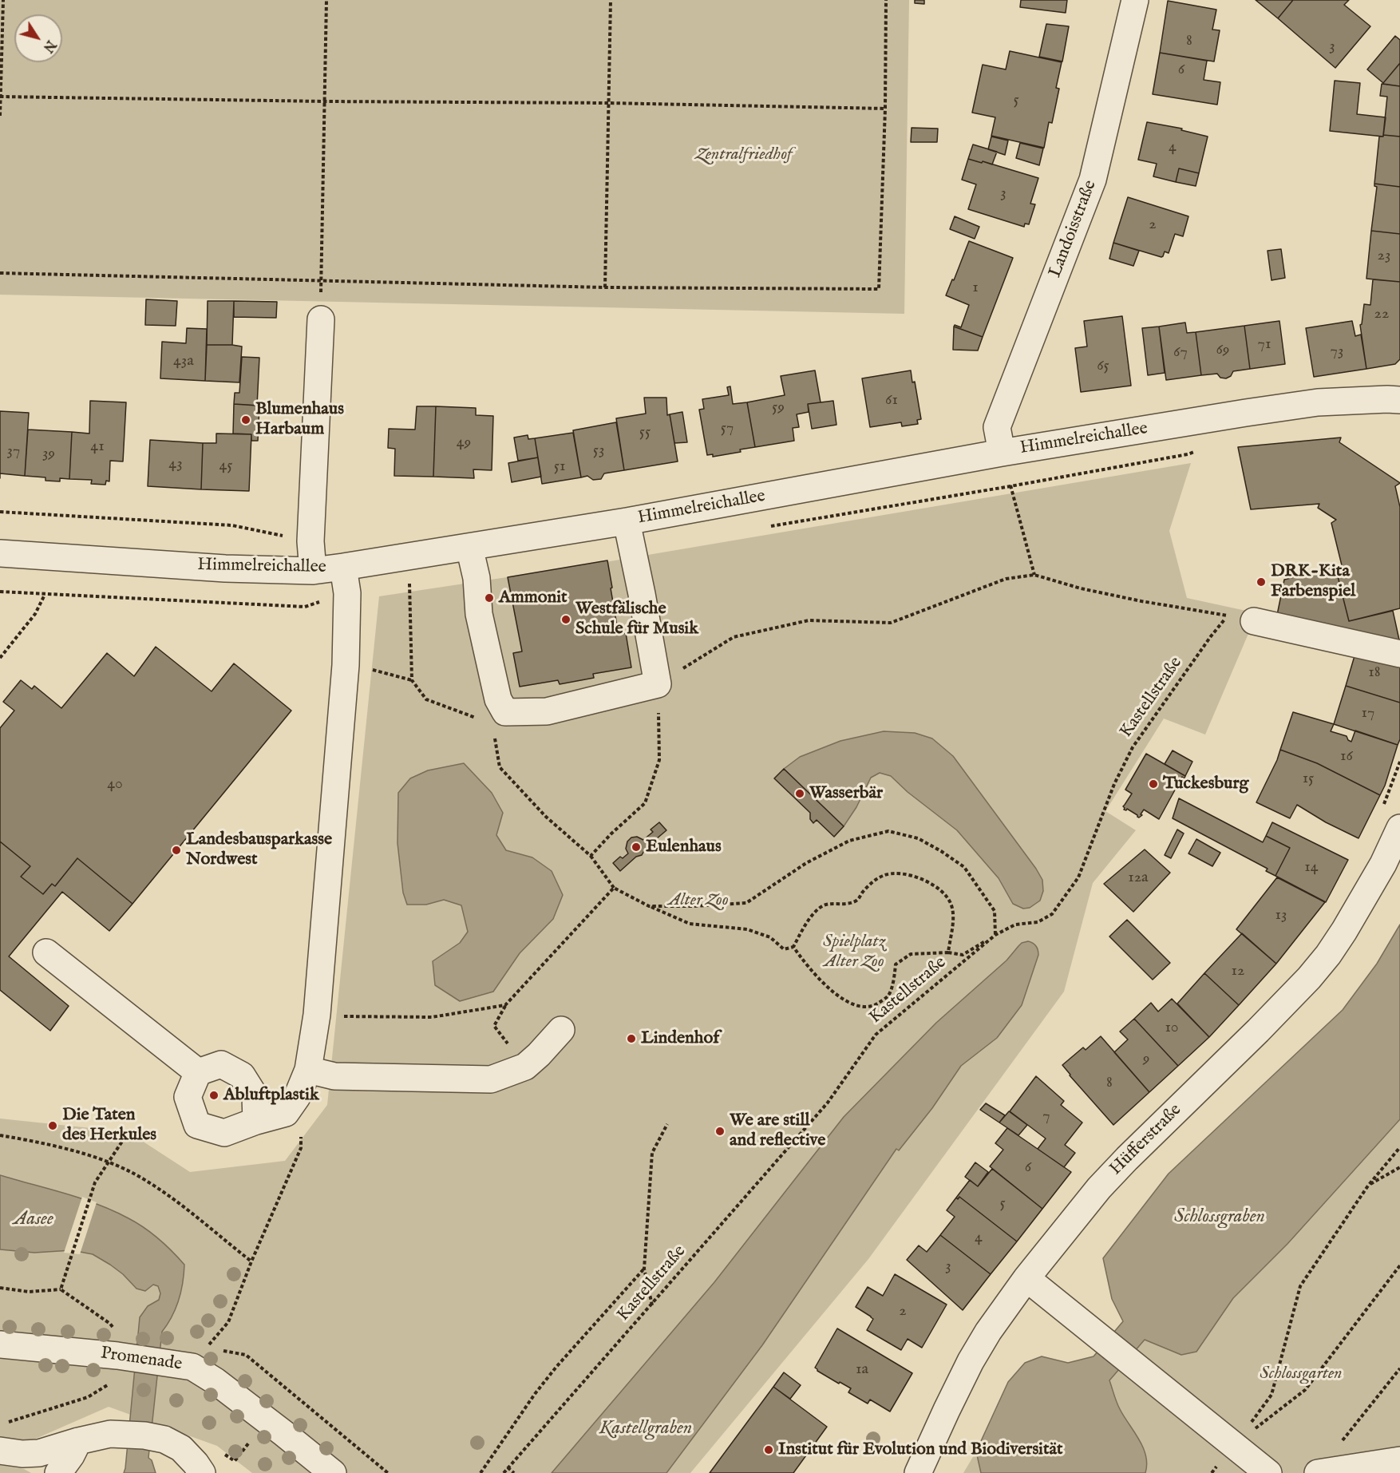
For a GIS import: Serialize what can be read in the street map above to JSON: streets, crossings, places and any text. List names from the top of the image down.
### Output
{
  "streets": {
    "street": [
      "Landoisstraße",
      "Himmelreichallee",
      "Hüfferstraße",
      "Promenade"
    ],
    "path": ["Kastellstraße"]
  },
  "crossings": [
    ["Landoisstraße", "Himmelreichallee"]
  ],
  "water": ["Schlossgraben", "Aasee", "Kastellgraben"],
  "parks": [
    "Zentralfriedhof",
    "Alter Zoo",
    "Spielplatz Alter Zoo",
    "Schlossgarten"
  ],
  "places": [
    "Blumenhaus Harbaum",
    "DRK-Kita Farbenspiel",
    "Ammonit",
    "Westfälische Schule für Musik",
    "Tuckesburg",
    "Wasserbär",
    "Eulenhaus",
    "Landesbausparkasse Nordwest",
    "Lindenhof",
    "Abluftplastik",
    "Die Taten des Herkules",
    "We are still and reflective",
    "Institut für Evolution und Biodiversität"
  ],
  "house_numbers": [
    "8",
    "3",
    "6",
    "5",
    "4",
    "3",
    "2",
    "23",
    "1",
    "22",
    "71",
    "69",
    "73",
    "67",
    "43a",
    "65",
    "61",
    "59",
    "57",
    "55",
    "49",
    "41",
    "53",
    "37",
    "39",
    "43",
    "45",
    "51",
    "18",
    "17",
    "16",
    "15",
    "40",
    "14",
    "12a",
    "13",
    "12",
    "10",
    "9",
    "8",
    "7",
    "6",
    "5",
    "4",
    "3",
    "2",
    "1a"
  ],
  "north": "bottom right"
}
